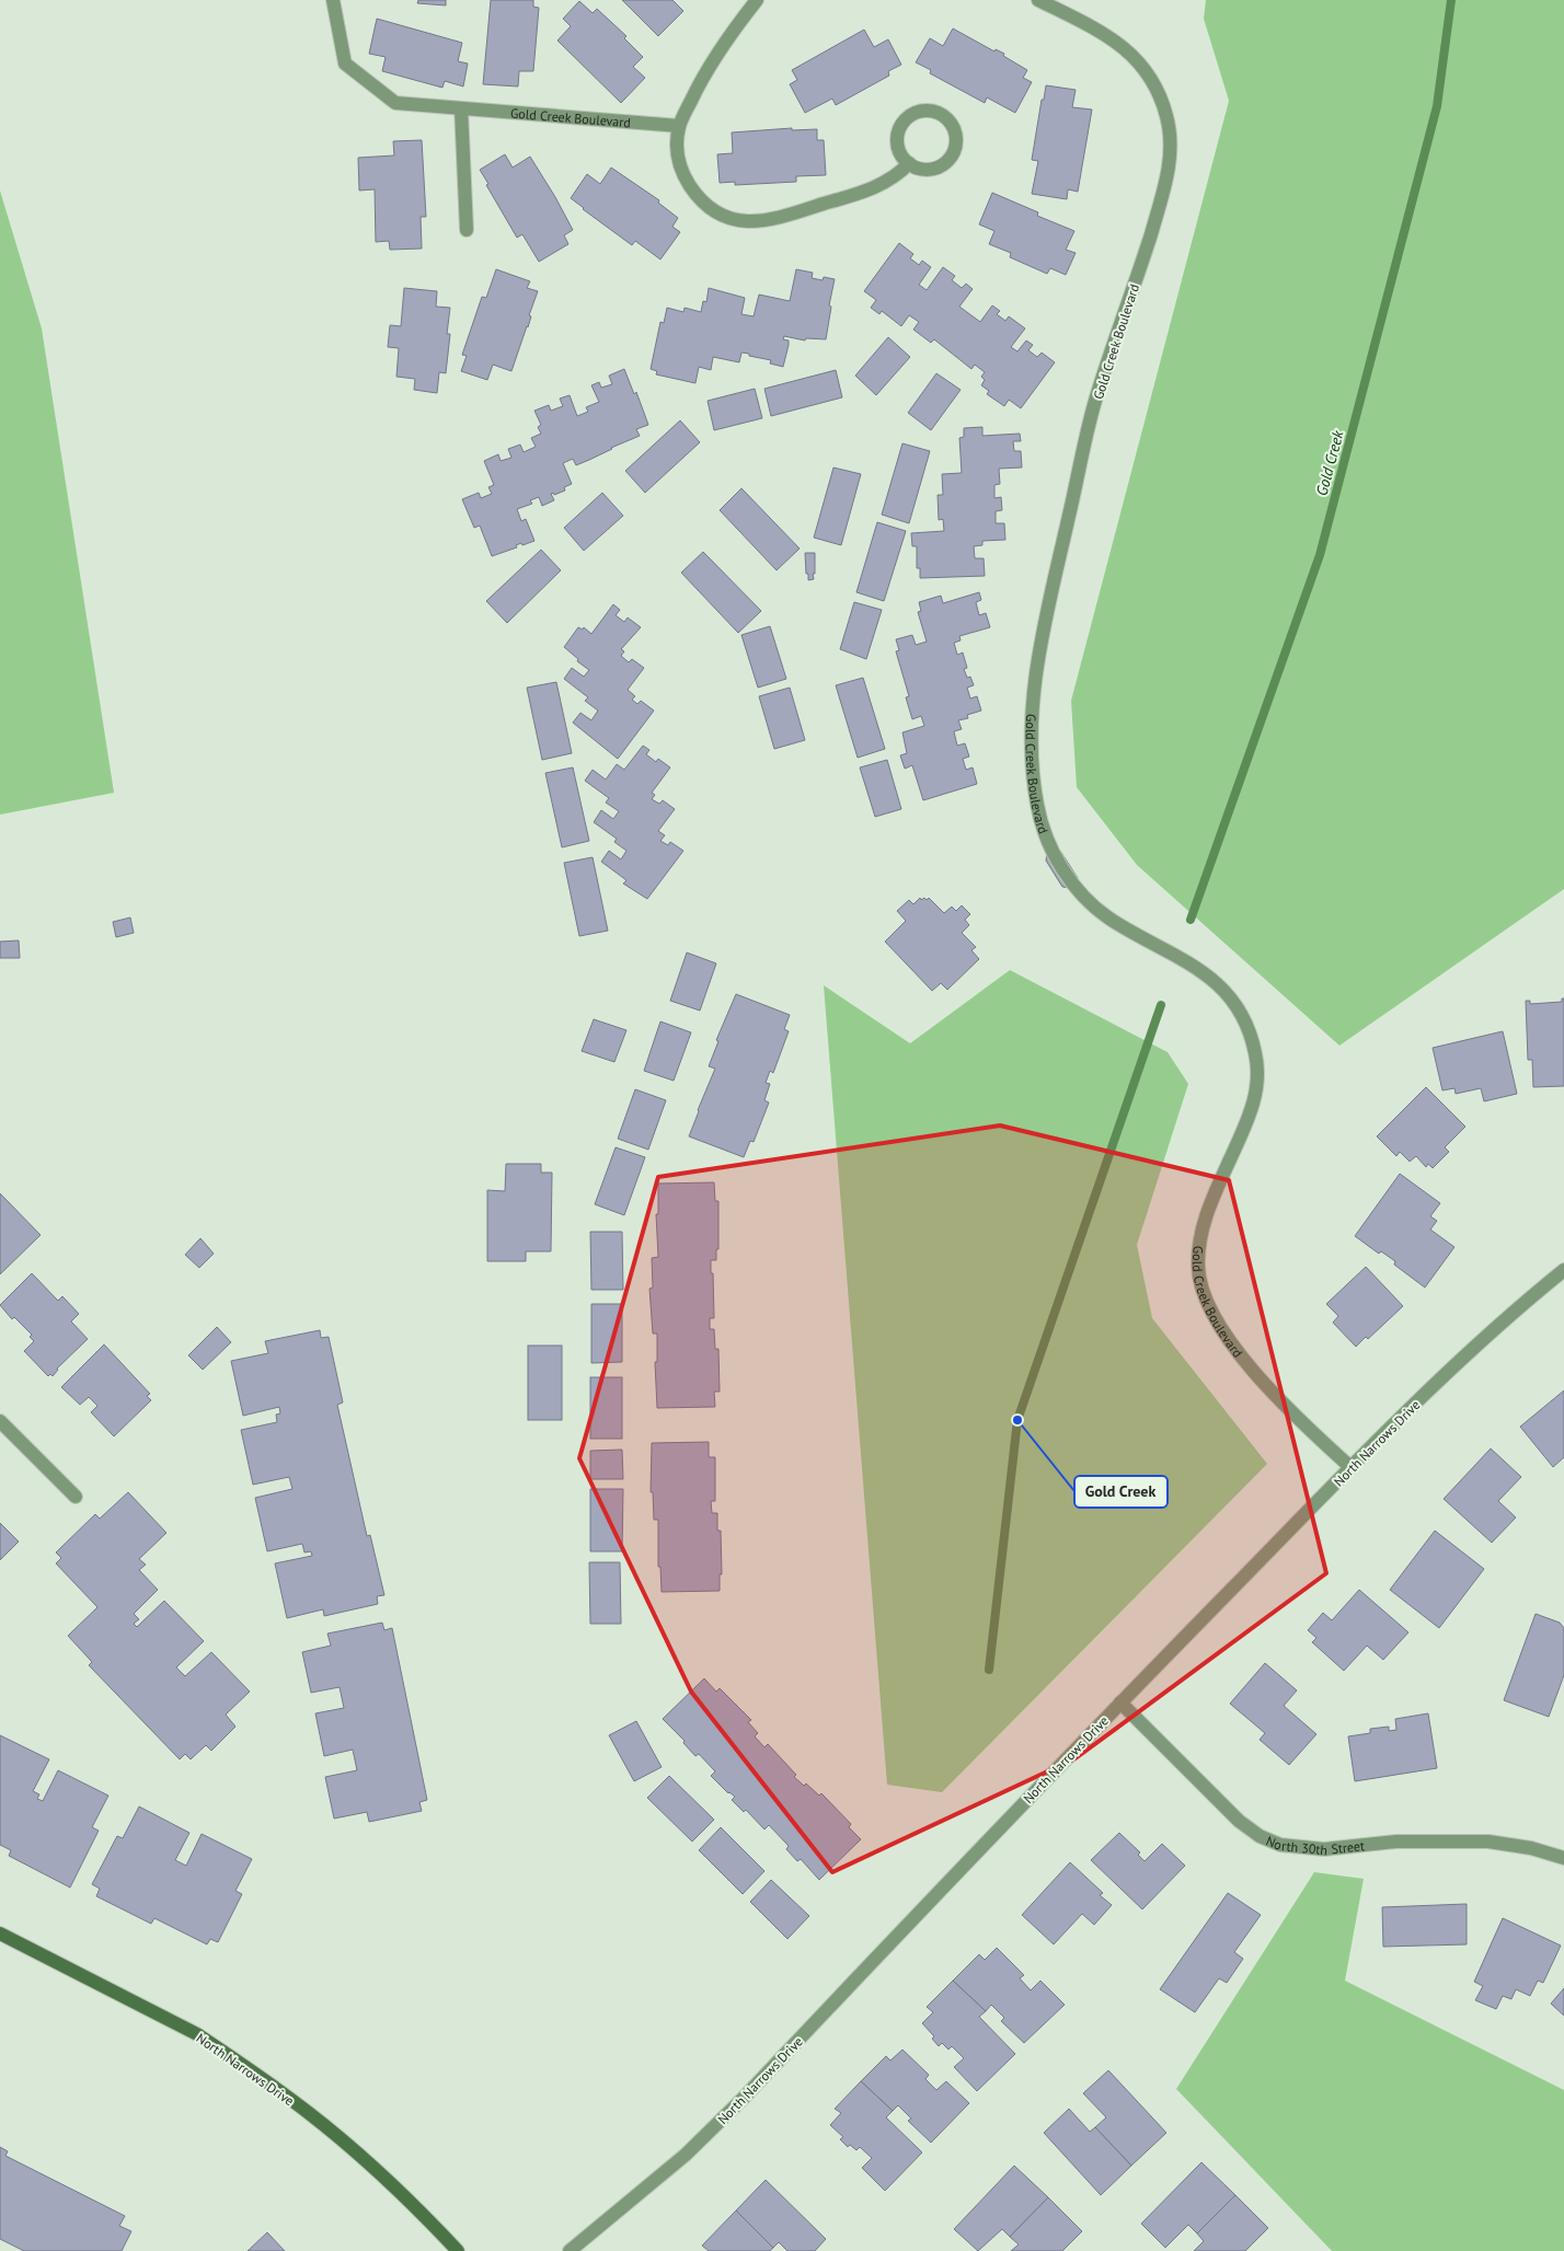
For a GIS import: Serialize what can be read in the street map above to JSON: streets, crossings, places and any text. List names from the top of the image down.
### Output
{
  "streets": {
    "main road": ["North Narrows Drive"],
    "street": ["Gold Creek Boulevard", "North 30th Street"]
  },
  "crossings": [
    ["Gold Creek Boulevard", "North Narrows Drive"],
    ["North Narrows Drive", "North 30th Street"]
  ],
  "water": ["Gold Creek"],
  "places": ["Gold Creek"]
}
